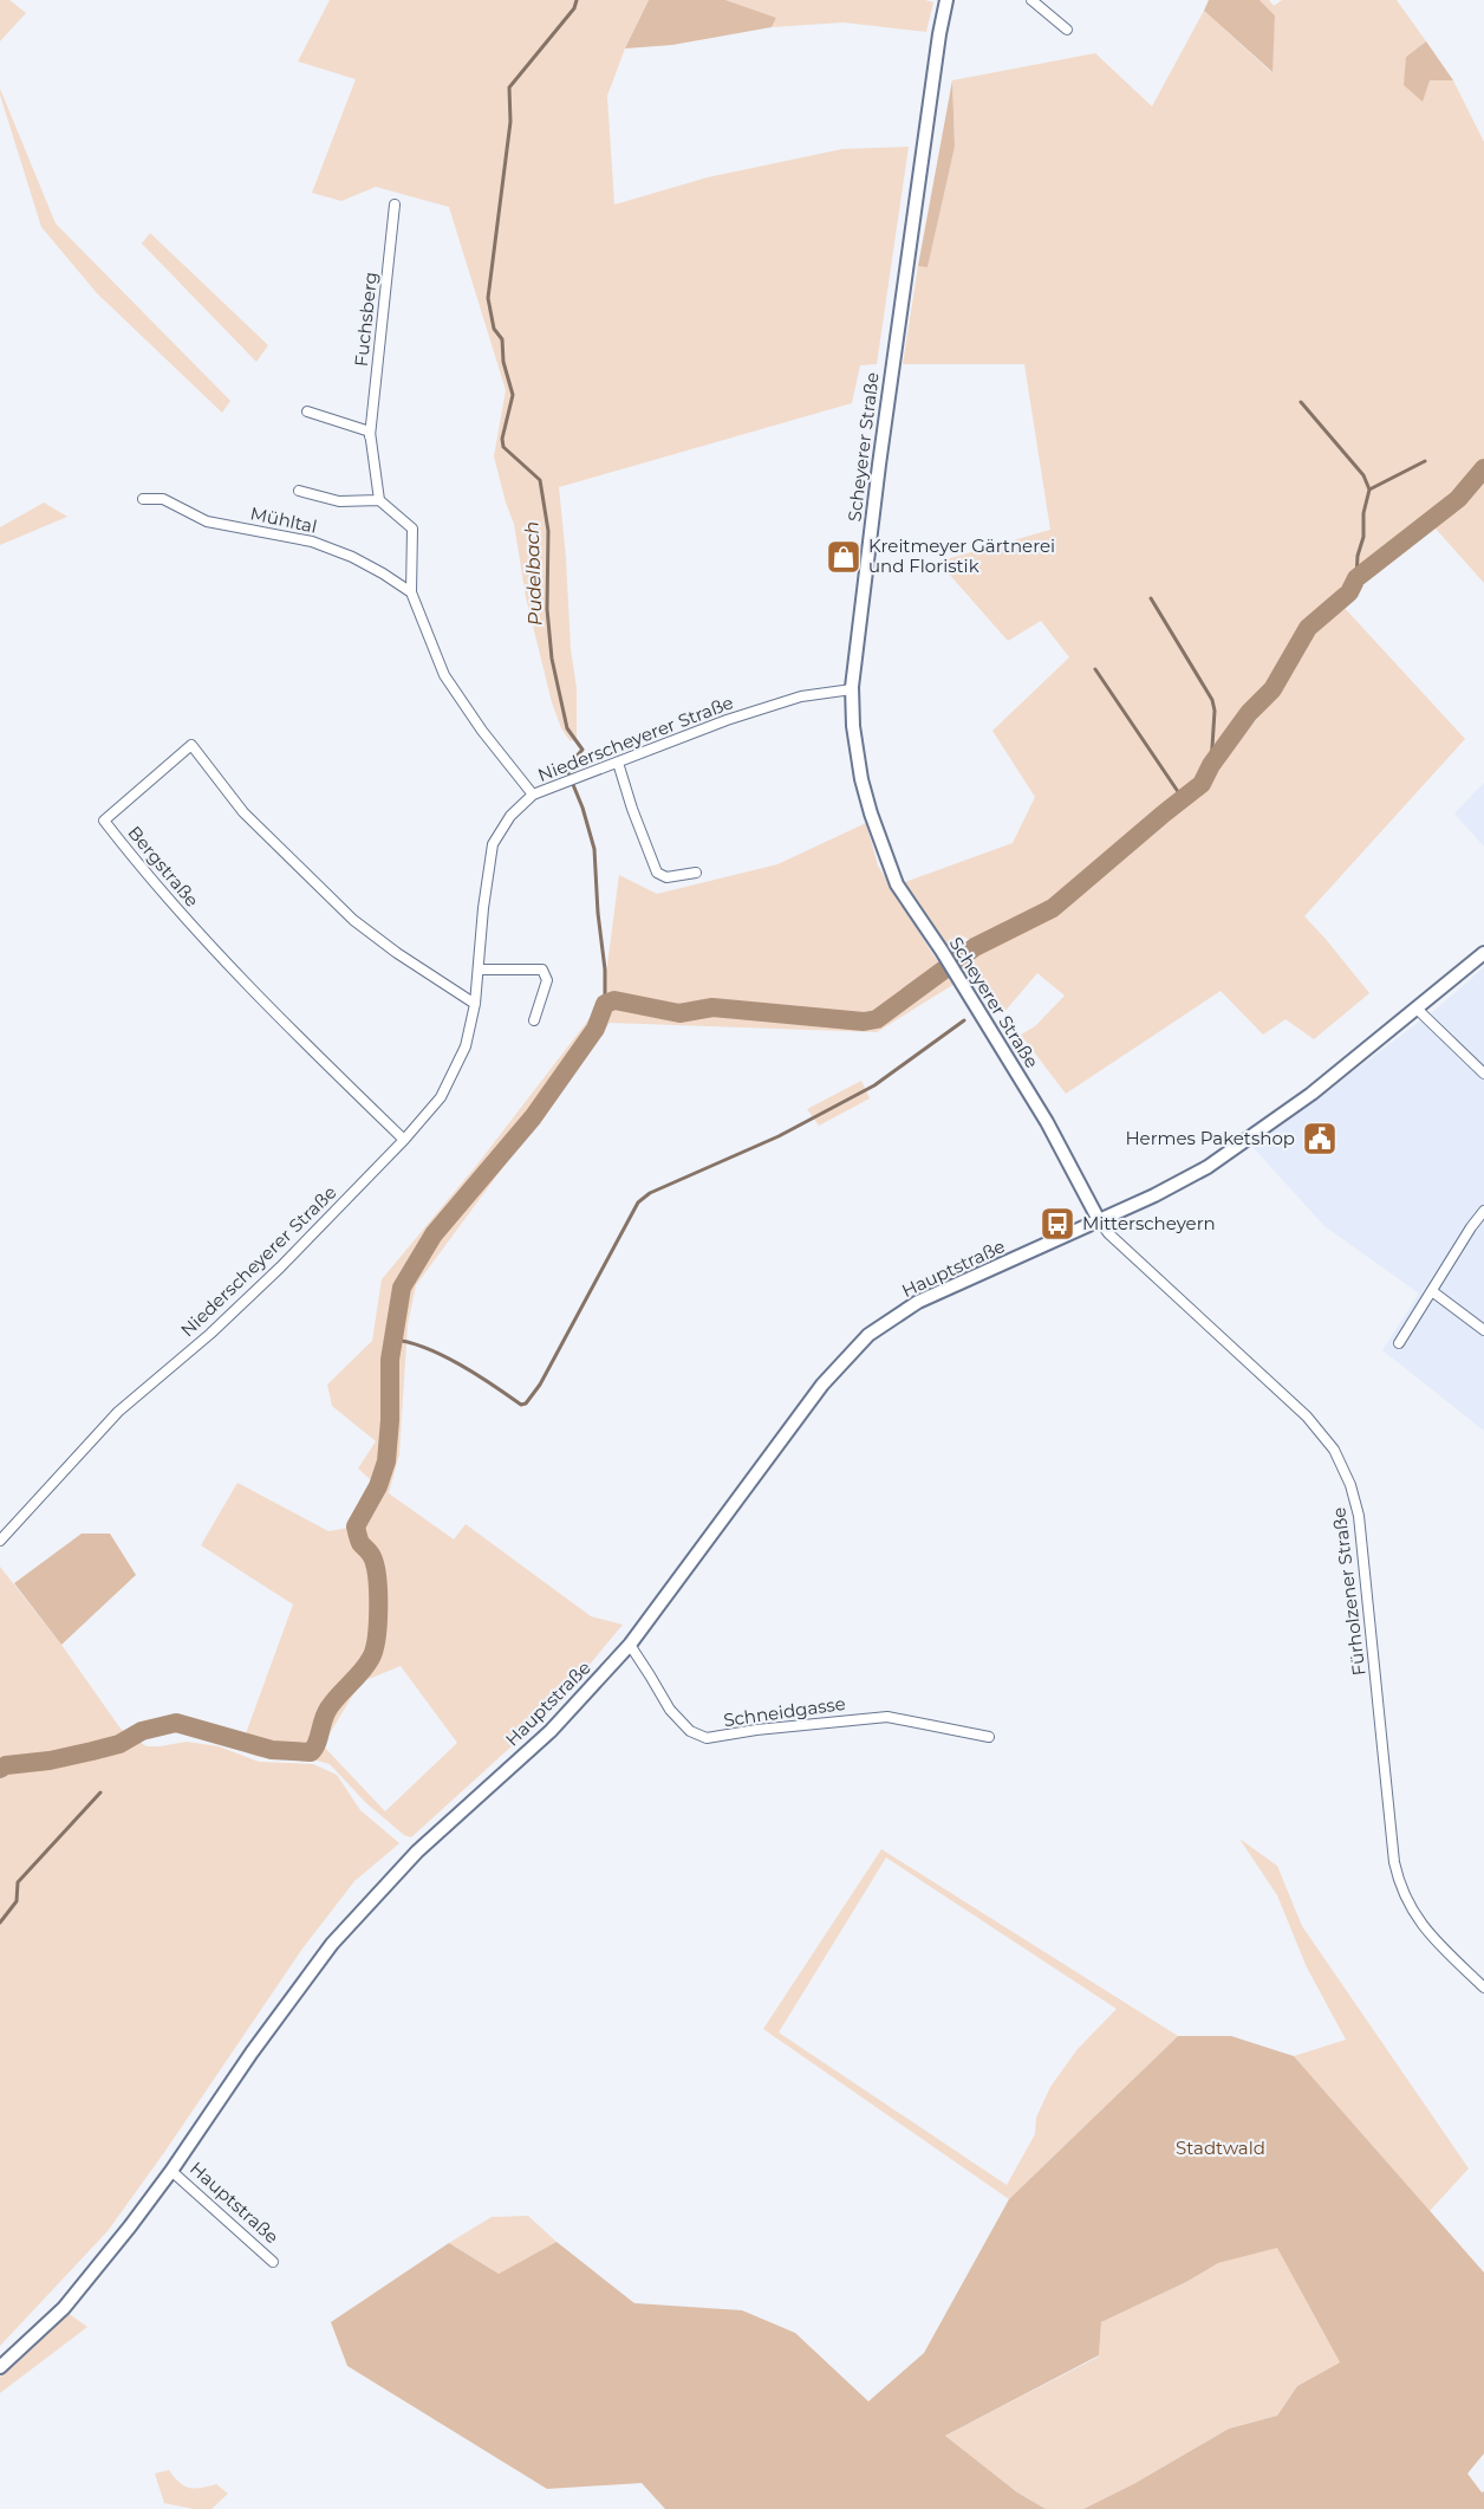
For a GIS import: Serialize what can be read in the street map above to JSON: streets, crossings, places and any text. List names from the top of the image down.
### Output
{
  "streets": {
    "main road": ["Scheyerer Straße", "Hauptstraße"],
    "street": [
      "Fuchsberg",
      "Mühltal",
      "Niederscheyerer Straße",
      "Bergstraße",
      "Fürholzener Straße",
      "Schneidgasse"
    ]
  },
  "crossings": [
    ["Scheyerer Straße", "Niederscheyerer Straße"],
    ["Scheyerer Straße", "Hauptstraße"],
    ["Scheyerer Straße", "Fürholzener Straße"],
    ["Niederscheyerer Straße", "Bergstraße"],
    ["Hauptstraße", "Fürholzener Straße"],
    ["Hauptstraße", "Schneidgasse"]
  ],
  "water": ["Pudelbach"],
  "parks": ["Stadtwald"],
  "places": {
    "shop": ["Kreitmeyer Gärtnerei und Floristik"],
    "public building": ["Hermes Paketshop"],
    "bus stop": ["Mitterscheyern"]
  }
}
